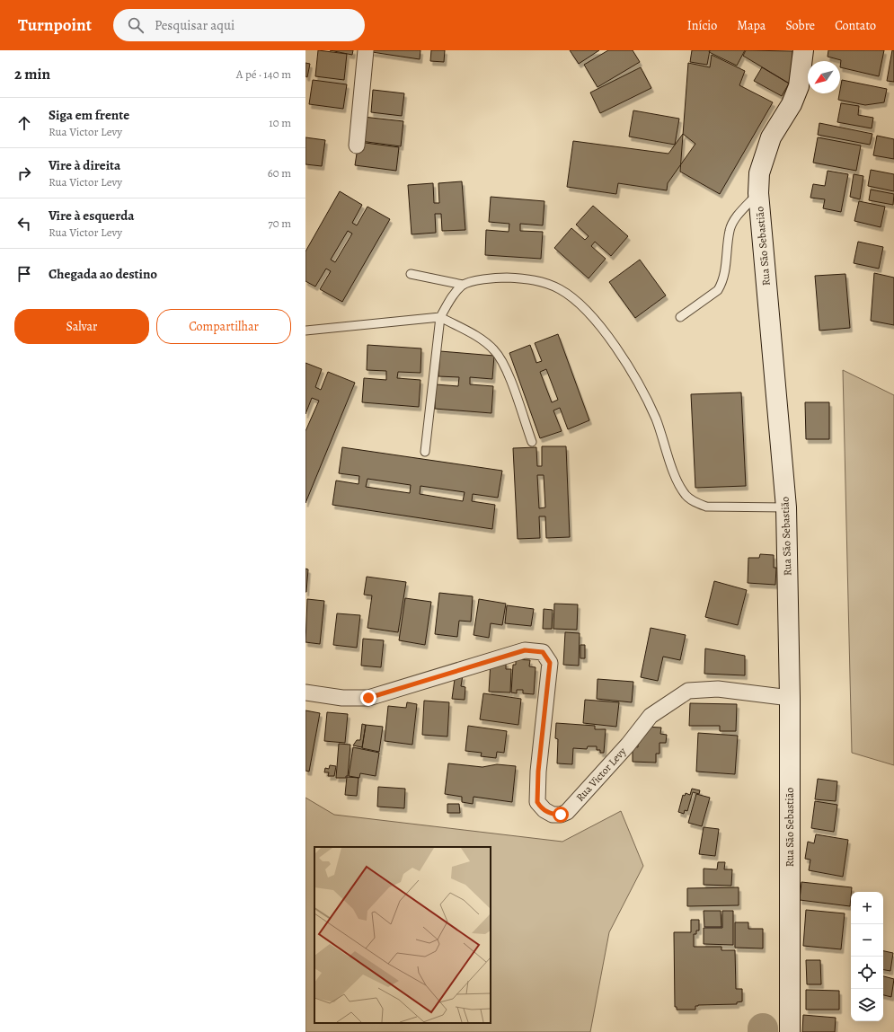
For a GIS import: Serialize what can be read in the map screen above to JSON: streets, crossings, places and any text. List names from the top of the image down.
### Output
{
  "streets": {
    "street": ["Rua São Sebastião", "Rua Victor Levy"]
  },
  "crossings": [
    ["Rua São Sebastião", "Rua Victor Levy"]
  ],
  "north": "bottom left",
  "page": {
    "header": "Turnpoint",
    "search": "Pesquisar aqui",
    "nav": [
      "Início",
      "Mapa",
      "Sobre",
      "Contato"
    ],
    "heading": ["2 min", "A pé · 140 m"],
    "list": [
      ["Siga em frente", "Rua Victor Levy", "10 m"],
      ["Vire à direita", "Rua Victor Levy", "60 m"],
      ["Vire à esquerda", "Rua Victor Levy", "70 m"],
      "Chegada ao destino"
    ],
    "buttons": ["Salvar", "Compartilhar"],
    "map_buttons": ["+", "−"]
  }
}
